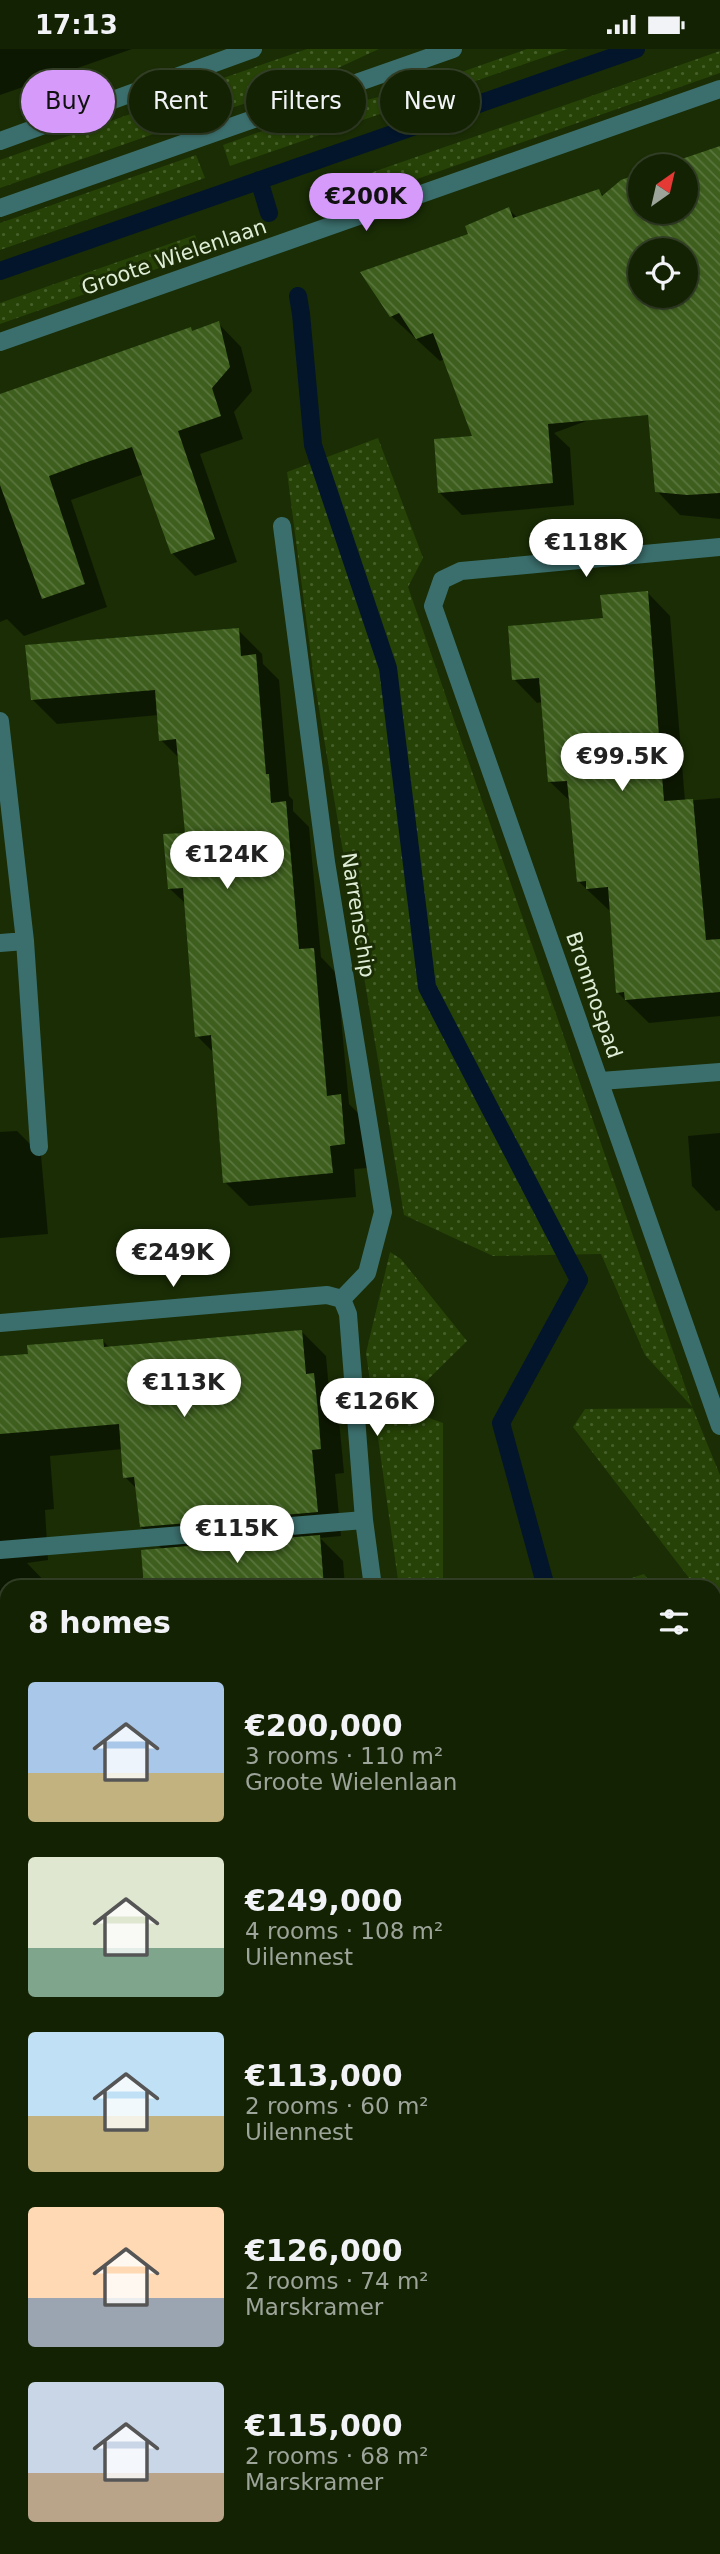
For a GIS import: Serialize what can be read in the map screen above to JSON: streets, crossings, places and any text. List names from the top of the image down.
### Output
{
  "streets": {
    "street": ["Groote Wielenlaan", "Narrenschip", "Bronmospad"]
  },
  "north": "top right",
  "page": {
    "status": "17:13",
    "chip": [
      "Buy",
      "Rent",
      "Filters",
      "New"
    ],
    "price": [
      "€200K",
      "€118K",
      "€99.5K",
      "€124K",
      "€249K",
      "€113K",
      "€126K",
      "€115K"
    ],
    "heading": "8 homes",
    "list": [
      {
        "name": "€200,000",
        "note": "3 rooms · 110 m² · Groote Wielenlaan"
      },
      {
        "name": "€249,000",
        "note": "4 rooms · 108 m² · Uilennest"
      },
      {
        "name": "€113,000",
        "note": "2 rooms · 60 m² · Uilennest"
      },
      {
        "name": "€126,000",
        "note": "2 rooms · 74 m² · Marskramer"
      },
      {
        "name": "€115,000",
        "note": "2 rooms · 68 m² · Marskramer"
      }
    ]
  }
}
